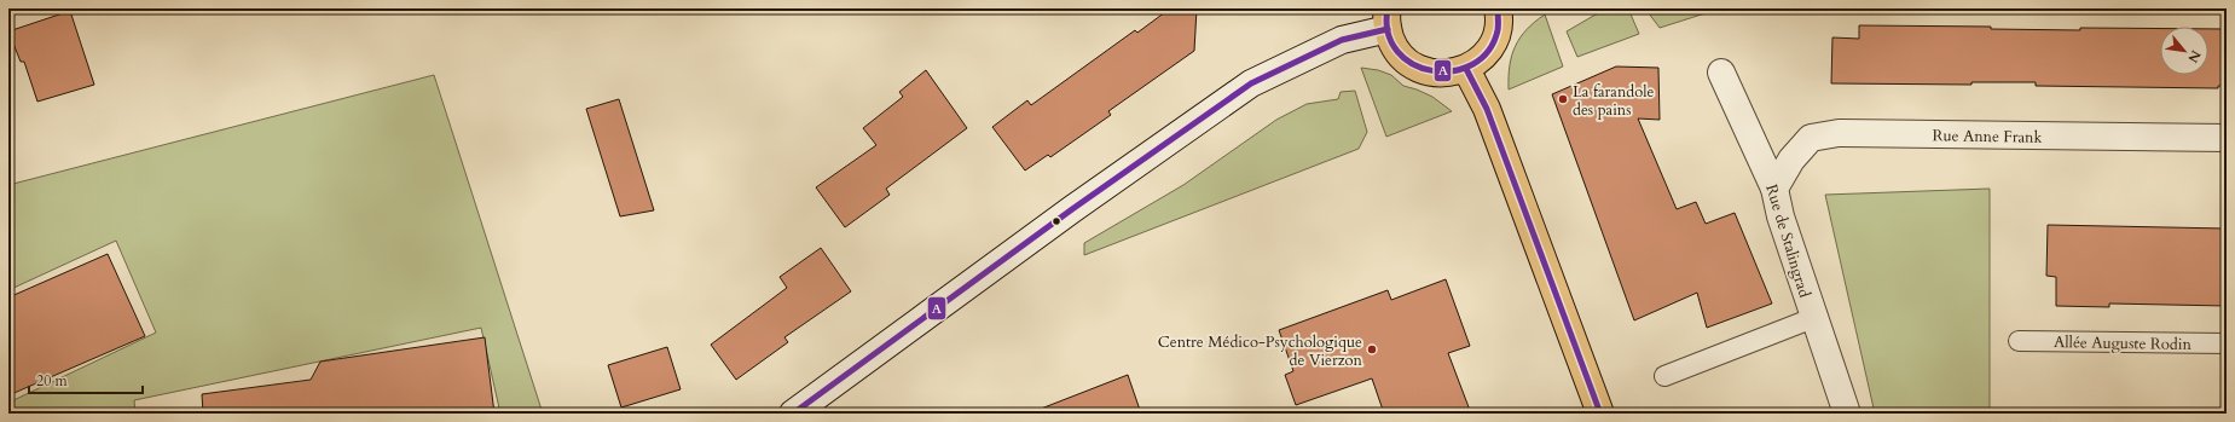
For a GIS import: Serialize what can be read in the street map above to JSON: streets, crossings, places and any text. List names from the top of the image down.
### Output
{
  "streets": {
    "street": ["Rue Anne Frank", "Rue de Stalingrad"],
    "lane": ["Allée Auguste Rodin"]
  },
  "crossings": [
    ["Rue Anne Frank", "Rue de Stalingrad"]
  ],
  "places": ["La farandole des pains", "Centre Médico-Psychologique de Vierzon"],
  "lines": ["transit line A"],
  "scale_bar": "20 m",
  "north": "bottom right"
}
